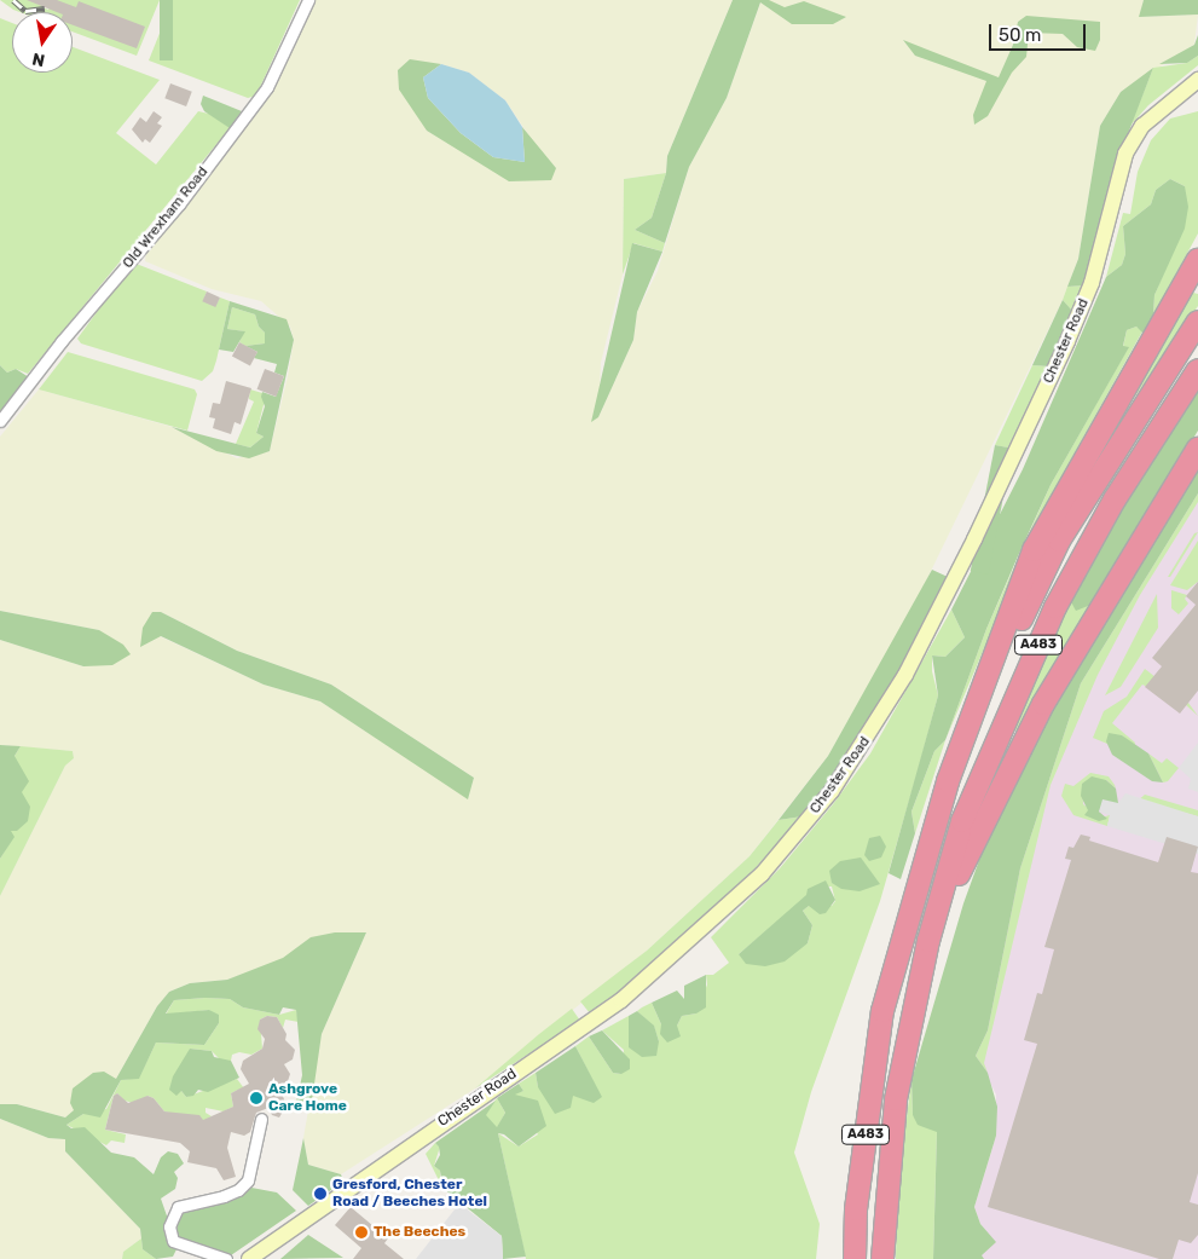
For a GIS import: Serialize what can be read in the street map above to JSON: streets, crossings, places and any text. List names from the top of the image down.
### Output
{
  "streets": {
    "highway": ["A483"],
    "main road": ["Chester Road"],
    "street": ["Old Wrexham Road"]
  },
  "places": ["Ashgrove Care Home", "Gresford, Chester Road / Beeches Hotel", "The Beeches"],
  "scale_bar": "50 m",
  "north": "bottom"
}
